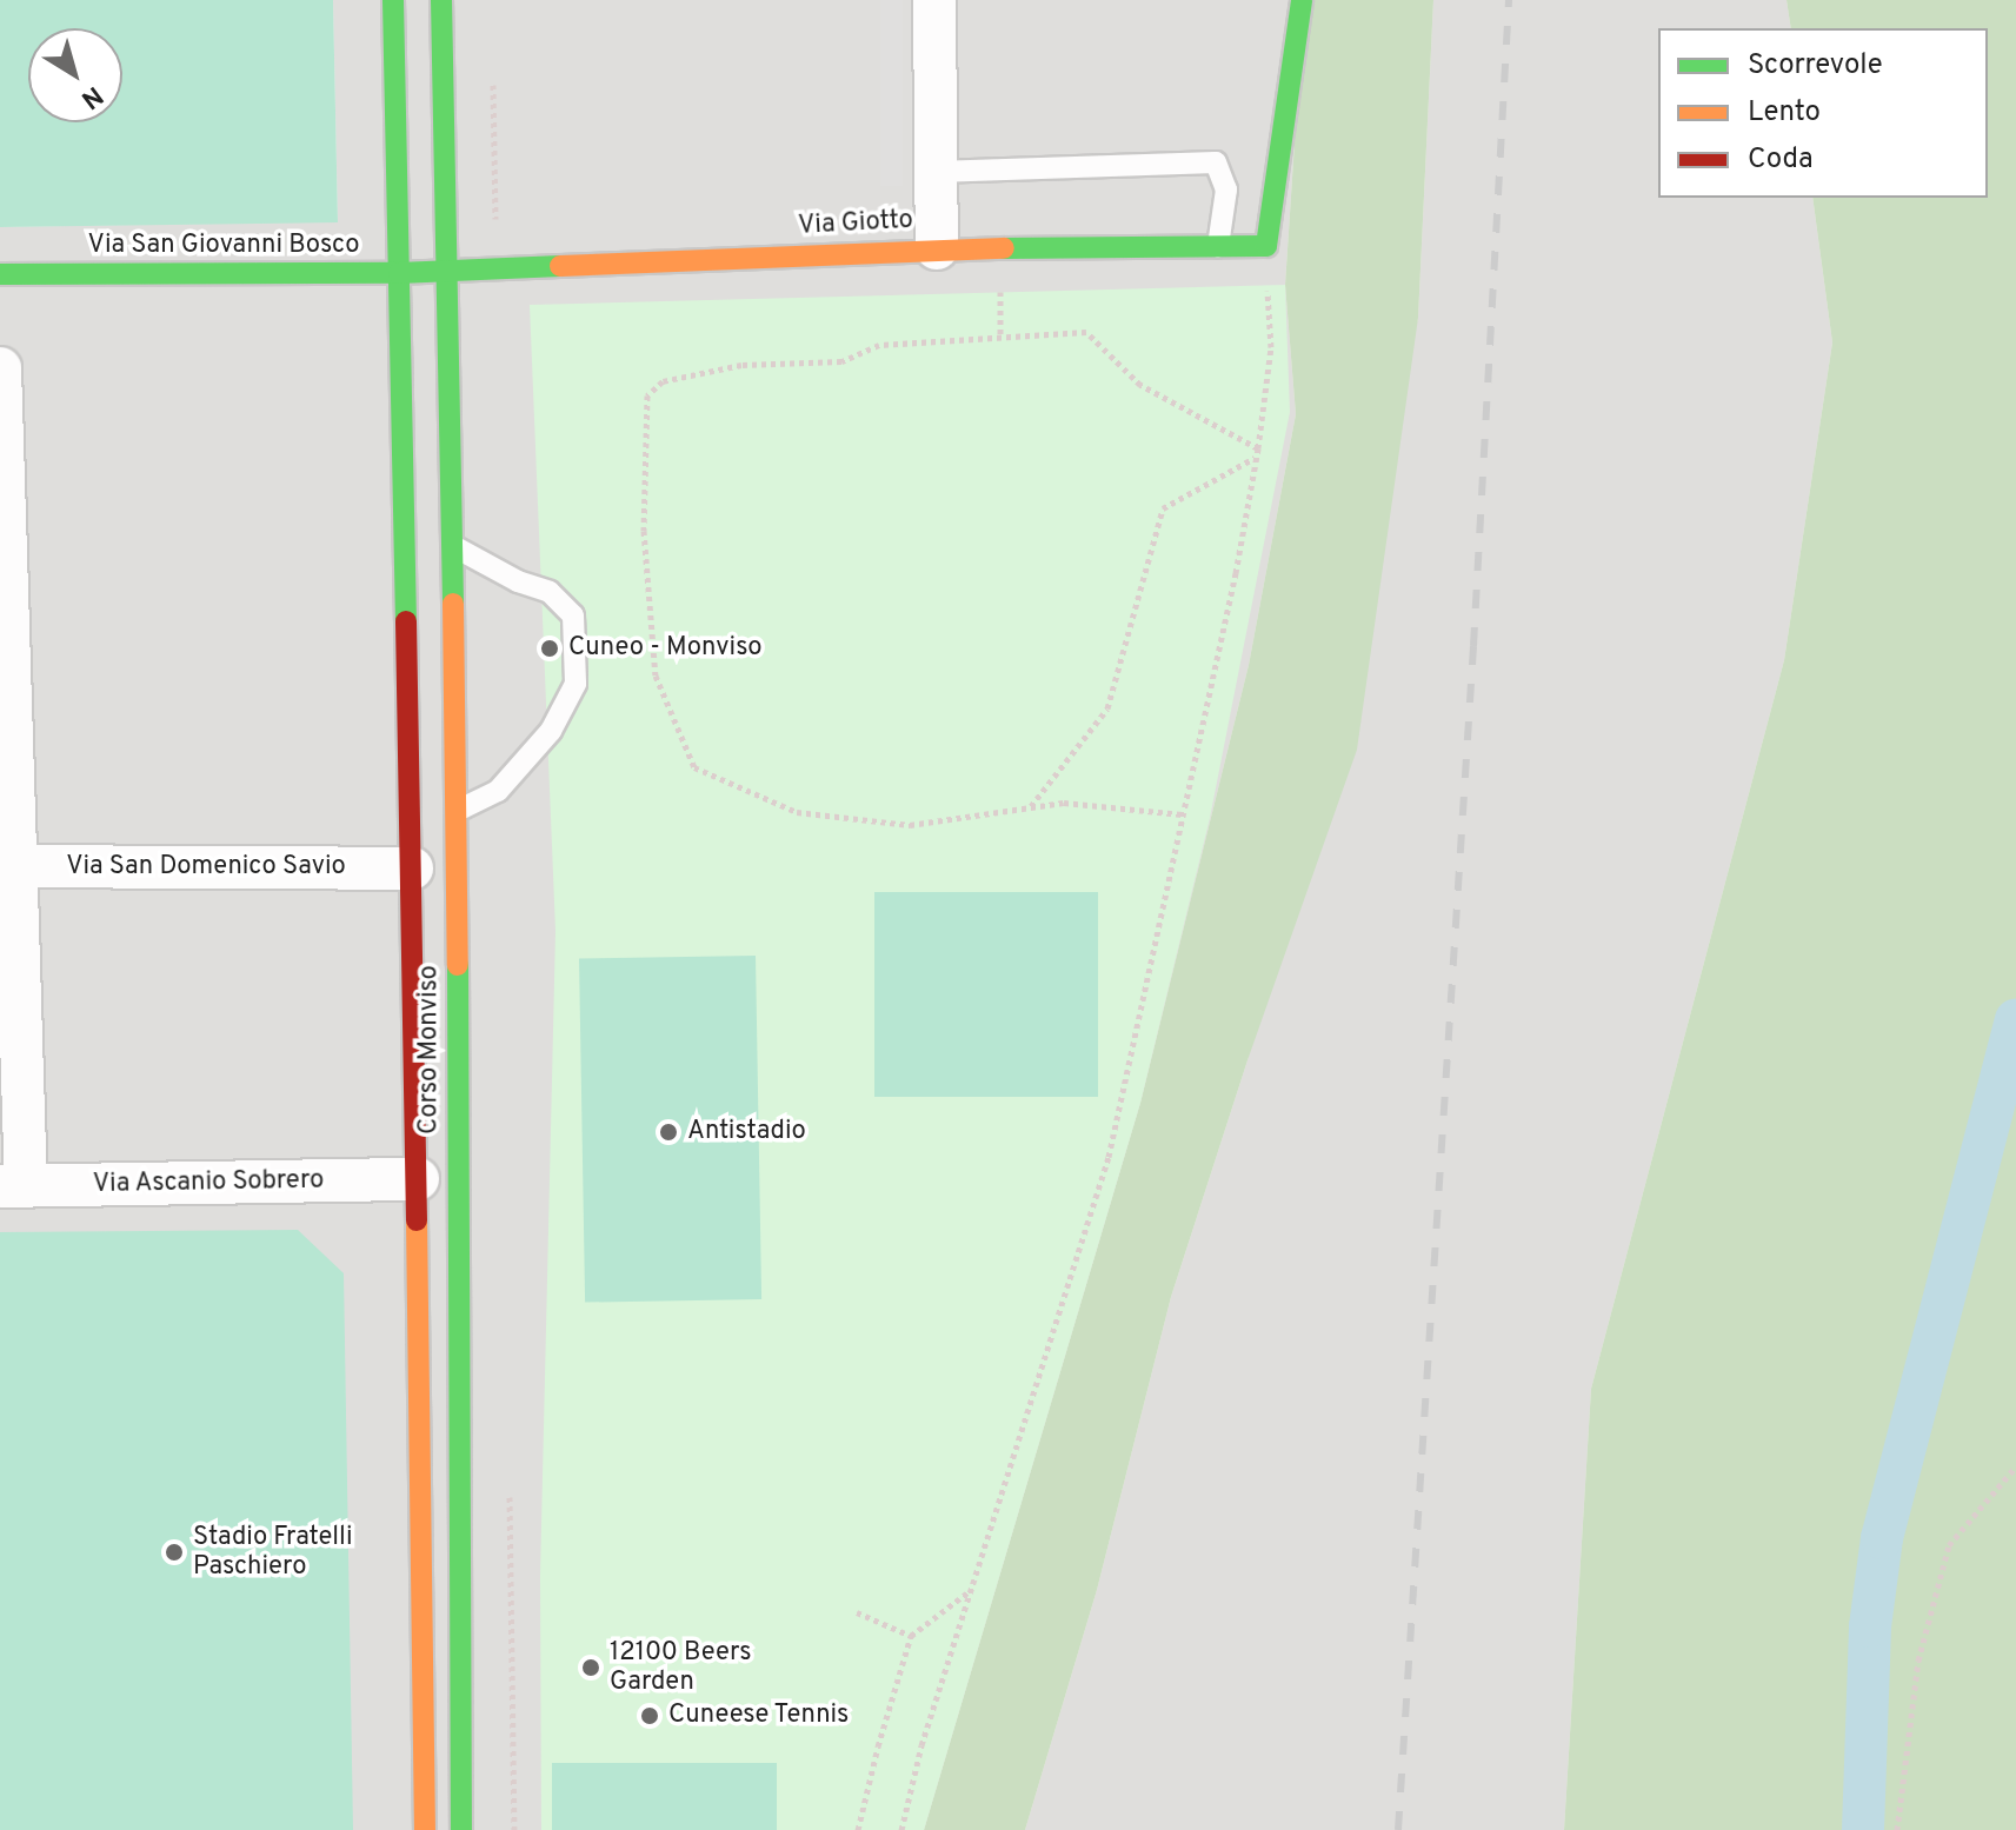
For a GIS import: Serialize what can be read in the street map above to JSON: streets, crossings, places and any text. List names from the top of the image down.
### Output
{
  "streets": {
    "main road": ["Via Giotto", "Via San Giovanni Bosco", "Corso Monviso"],
    "street": ["Via San Domenico Savio", "Via Ascanio Sobrero"]
  },
  "crossings": [
    ["Via Giotto", "Via San Giovanni Bosco"],
    ["Via Giotto", "Corso Monviso"],
    ["Via San Giovanni Bosco", "Corso Monviso"],
    ["Via San Domenico Savio", "Corso Monviso"],
    ["Corso Monviso", "Via Ascanio Sobrero"]
  ],
  "places": [
    "Cuneo - Monviso",
    "Antistadio",
    "Stadio Fratelli Paschiero",
    "12100 Beers Garden",
    "Cuneese Tennis"
  ],
  "legend": ["Scorrevole", "Lento", "Coda"],
  "north": "bottom right"
}
